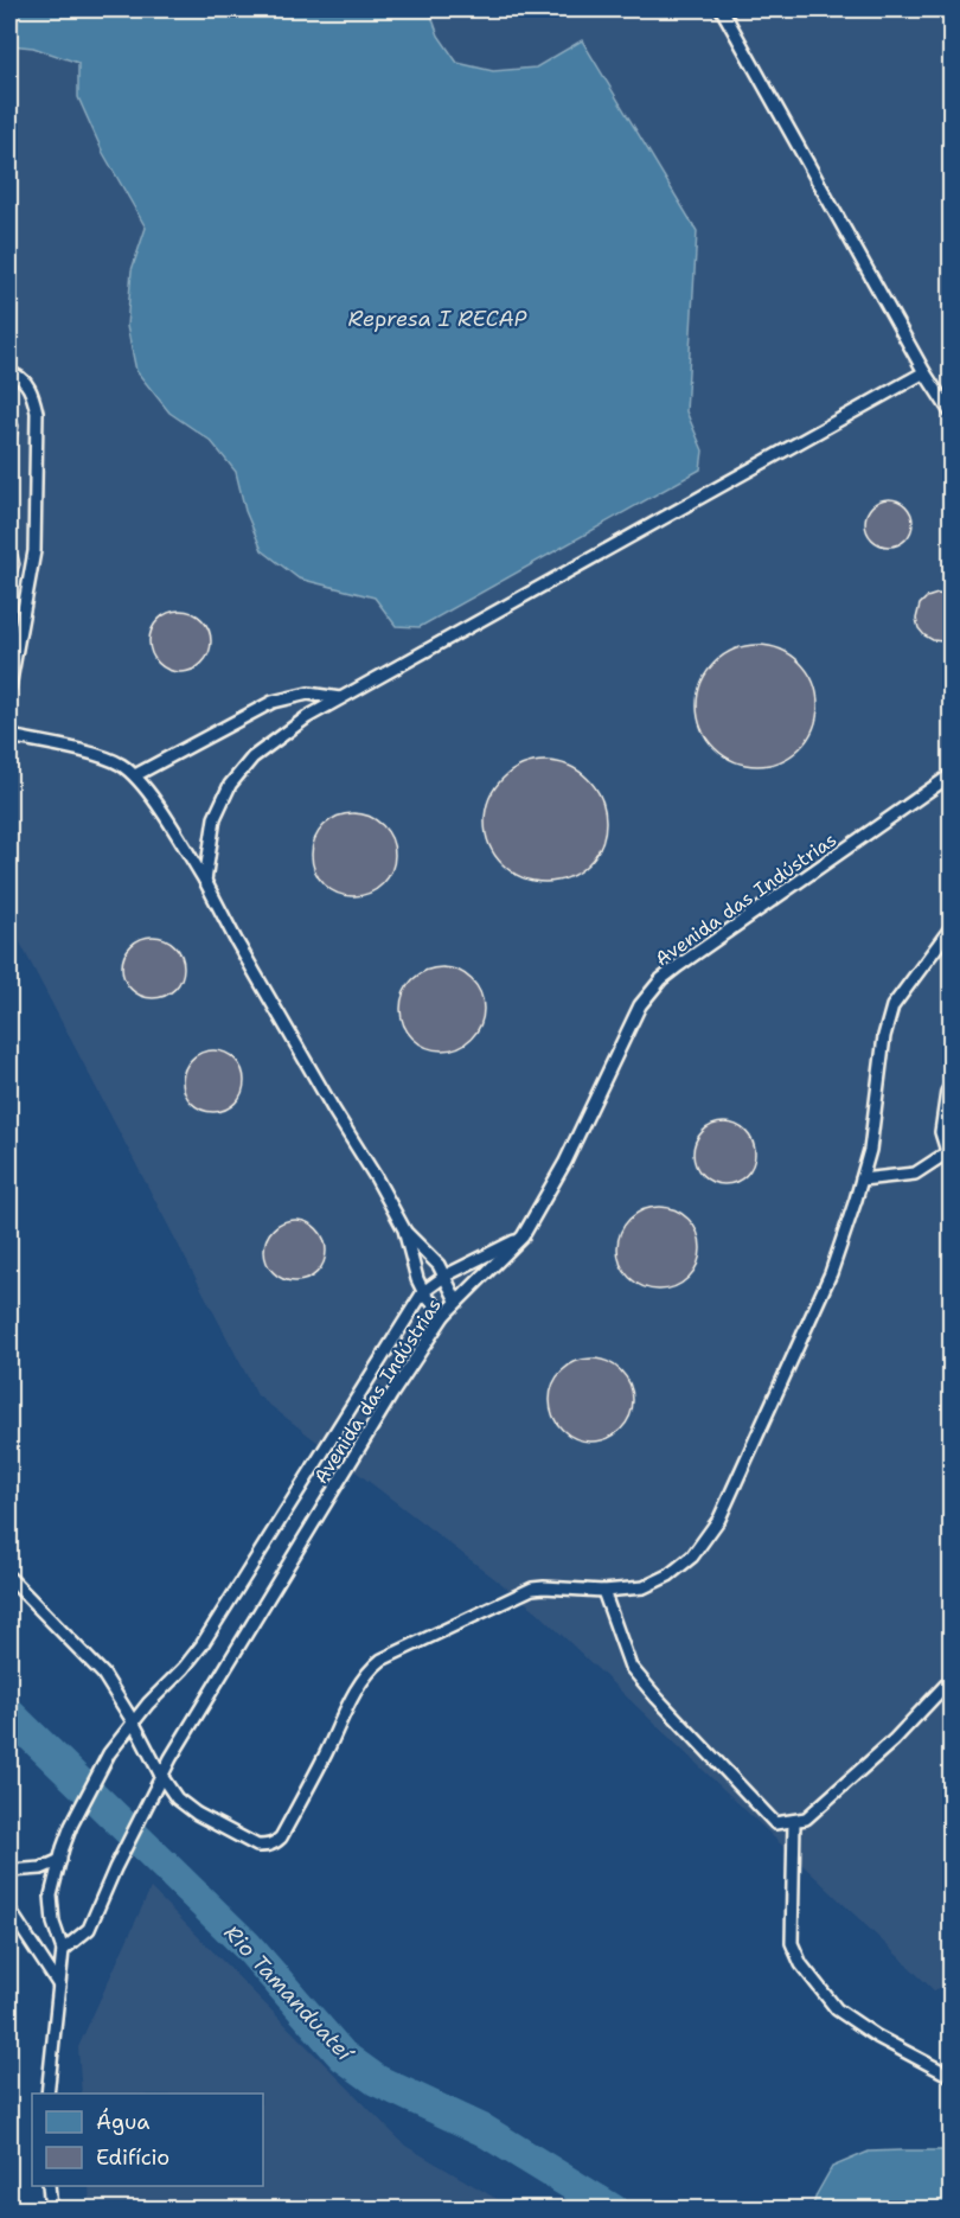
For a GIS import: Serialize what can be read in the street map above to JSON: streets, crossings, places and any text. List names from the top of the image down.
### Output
{
  "streets": {
    "lane": ["Avenida das Indústrias"]
  },
  "water": ["Represa I RECAP", "Rio Tamanduateí"],
  "legend": ["Água", "Edifício"]
}
